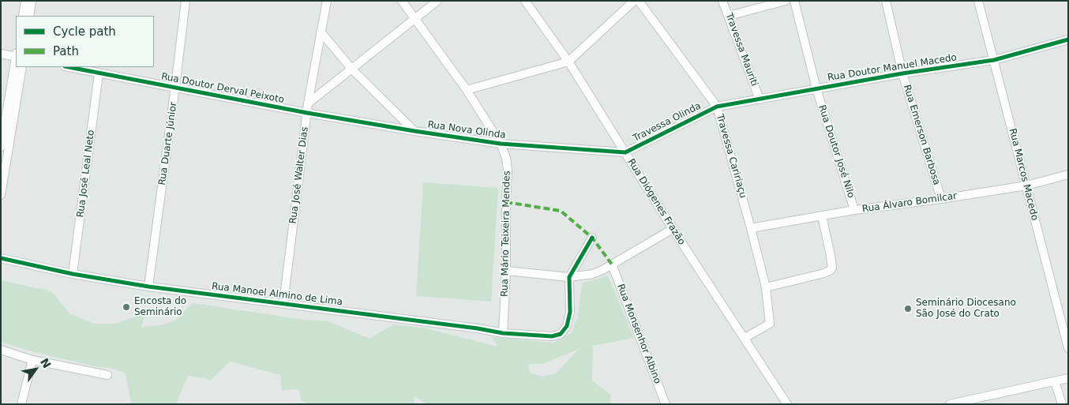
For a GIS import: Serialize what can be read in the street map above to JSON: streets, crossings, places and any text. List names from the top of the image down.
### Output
{
  "streets": {
    "street": [
      "Travessa Mauriti",
      "Rua Doutor Manuel Macedo",
      "Rua Doutor Derval Peixoto",
      "Travessa Olinda",
      "Rua Nova Olinda",
      "Rua Emerson Barbosa",
      "Rua Duarte Júnior",
      "Rua Doutor José Nilo",
      "Travessa Caririaçu",
      "Rua José Leal Neto",
      "Rua Marcos Macedo",
      "Rua José Walter Dias",
      "Rua Diógenes Frazão",
      "Rua Álvaro Bomilcar",
      "Rua Mário Teixeira Mendes",
      "Rua Manoel Almino de Lima",
      "Rua Monsenhor Albino"
    ]
  },
  "crossings": [
    ["Travessa Mauriti", "Rua Doutor Manuel Macedo"],
    ["Rua Doutor Manuel Macedo", "Travessa Olinda"],
    ["Rua Doutor Manuel Macedo", "Rua Emerson Barbosa"],
    ["Rua Doutor Manuel Macedo", "Rua Doutor José Nilo"],
    ["Rua Doutor Manuel Macedo", "Travessa Caririaçu"],
    ["Rua Doutor Manuel Macedo", "Rua Marcos Macedo"],
    ["Rua Doutor Derval Peixoto", "Rua Nova Olinda"],
    ["Rua Doutor Derval Peixoto", "Rua Duarte Júnior"],
    ["Rua Doutor Derval Peixoto", "Rua José Leal Neto"],
    ["Rua Doutor Derval Peixoto", "Rua José Walter Dias"],
    ["Travessa Olinda", "Rua Nova Olinda"],
    ["Travessa Olinda", "Travessa Caririaçu"],
    ["Travessa Olinda", "Rua Diógenes Frazão"],
    ["Rua Nova Olinda", "Rua José Walter Dias"],
    ["Rua Nova Olinda", "Rua Diógenes Frazão"],
    ["Rua Nova Olinda", "Rua Mário Teixeira Mendes"],
    ["Rua Emerson Barbosa", "Rua Álvaro Bomilcar"],
    ["Rua Duarte Júnior", "Rua Manoel Almino de Lima"],
    ["Rua Doutor José Nilo", "Rua Álvaro Bomilcar"],
    ["Travessa Caririaçu", "Rua Diógenes Frazão"],
    ["Travessa Caririaçu", "Rua Álvaro Bomilcar"],
    ["Rua José Leal Neto", "Rua Manoel Almino de Lima"],
    ["Rua Marcos Macedo", "Rua Álvaro Bomilcar"],
    ["Rua José Walter Dias", "Rua Manoel Almino de Lima"],
    ["Rua Mário Teixeira Mendes", "Rua Manoel Almino de Lima"]
  ],
  "places": ["Encosta do Seminário", "Seminário Diocesano São José do Crato"],
  "legend": ["Cycle path", "Path"],
  "north": "top right"
}
